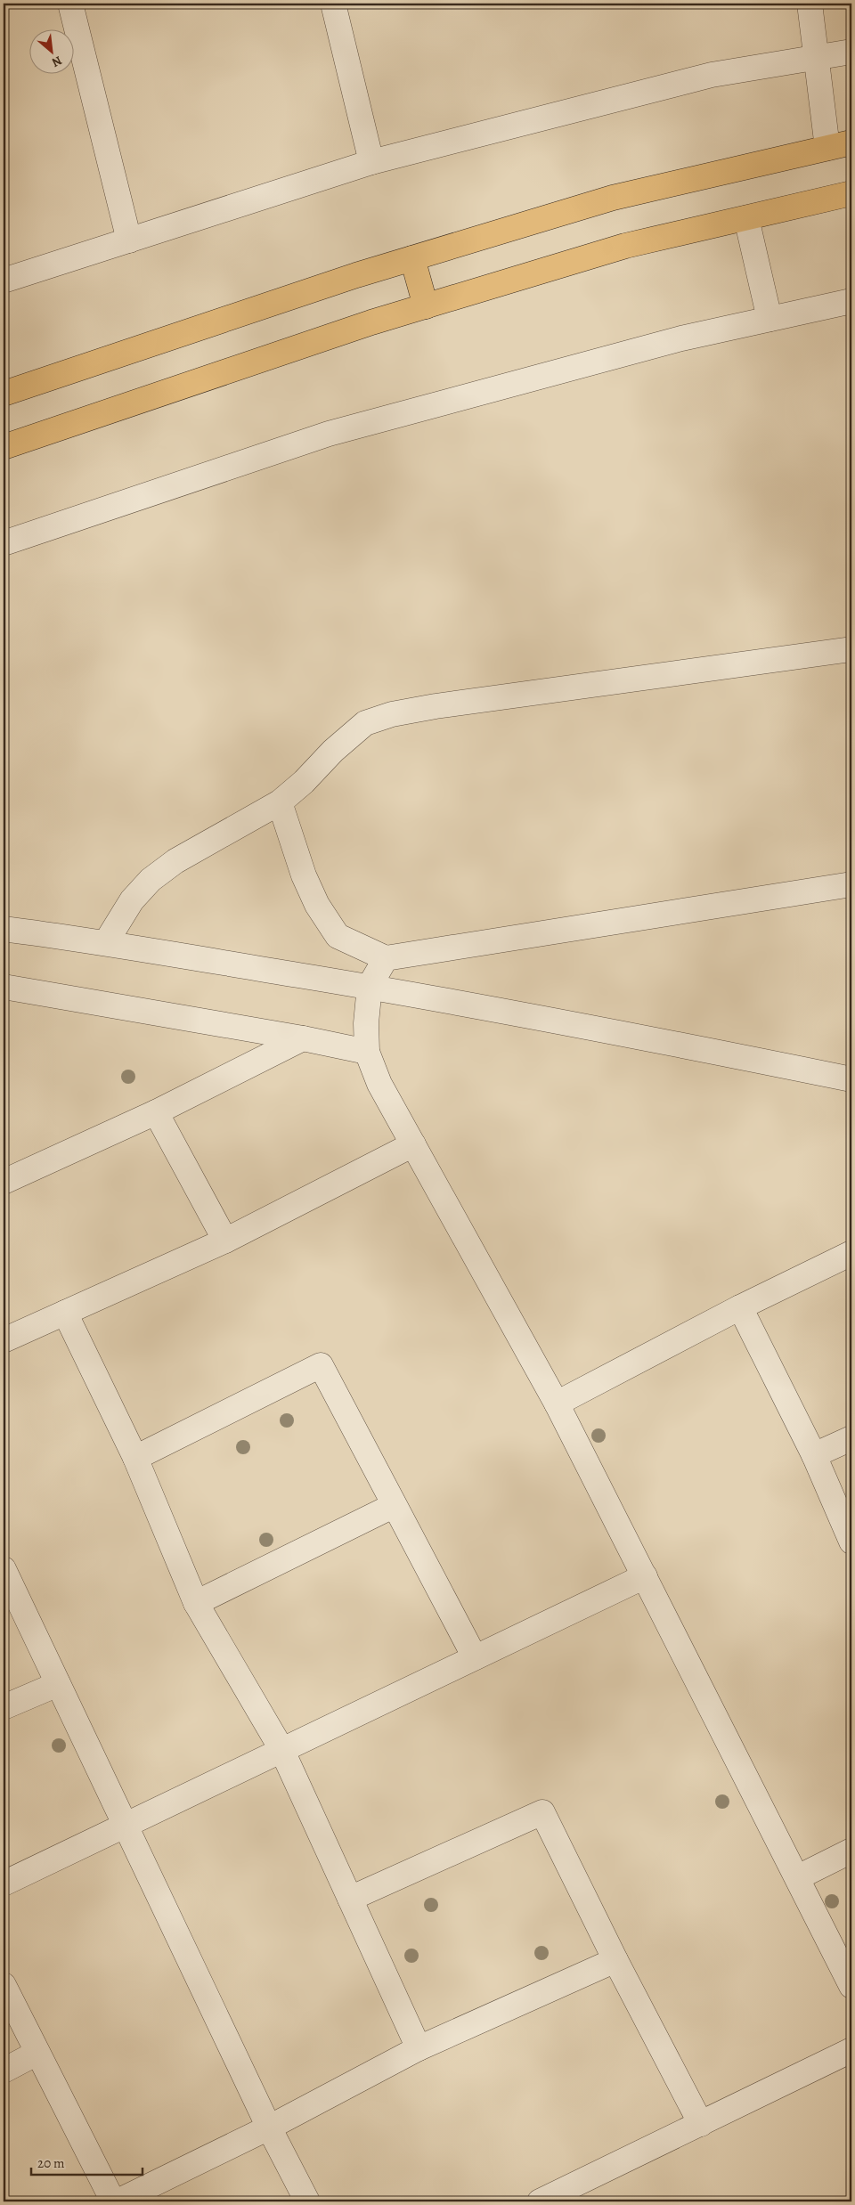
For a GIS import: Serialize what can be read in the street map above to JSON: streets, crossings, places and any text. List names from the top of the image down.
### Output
{
  "scale_bar": "20 m",
  "north": "bottom right"
}
